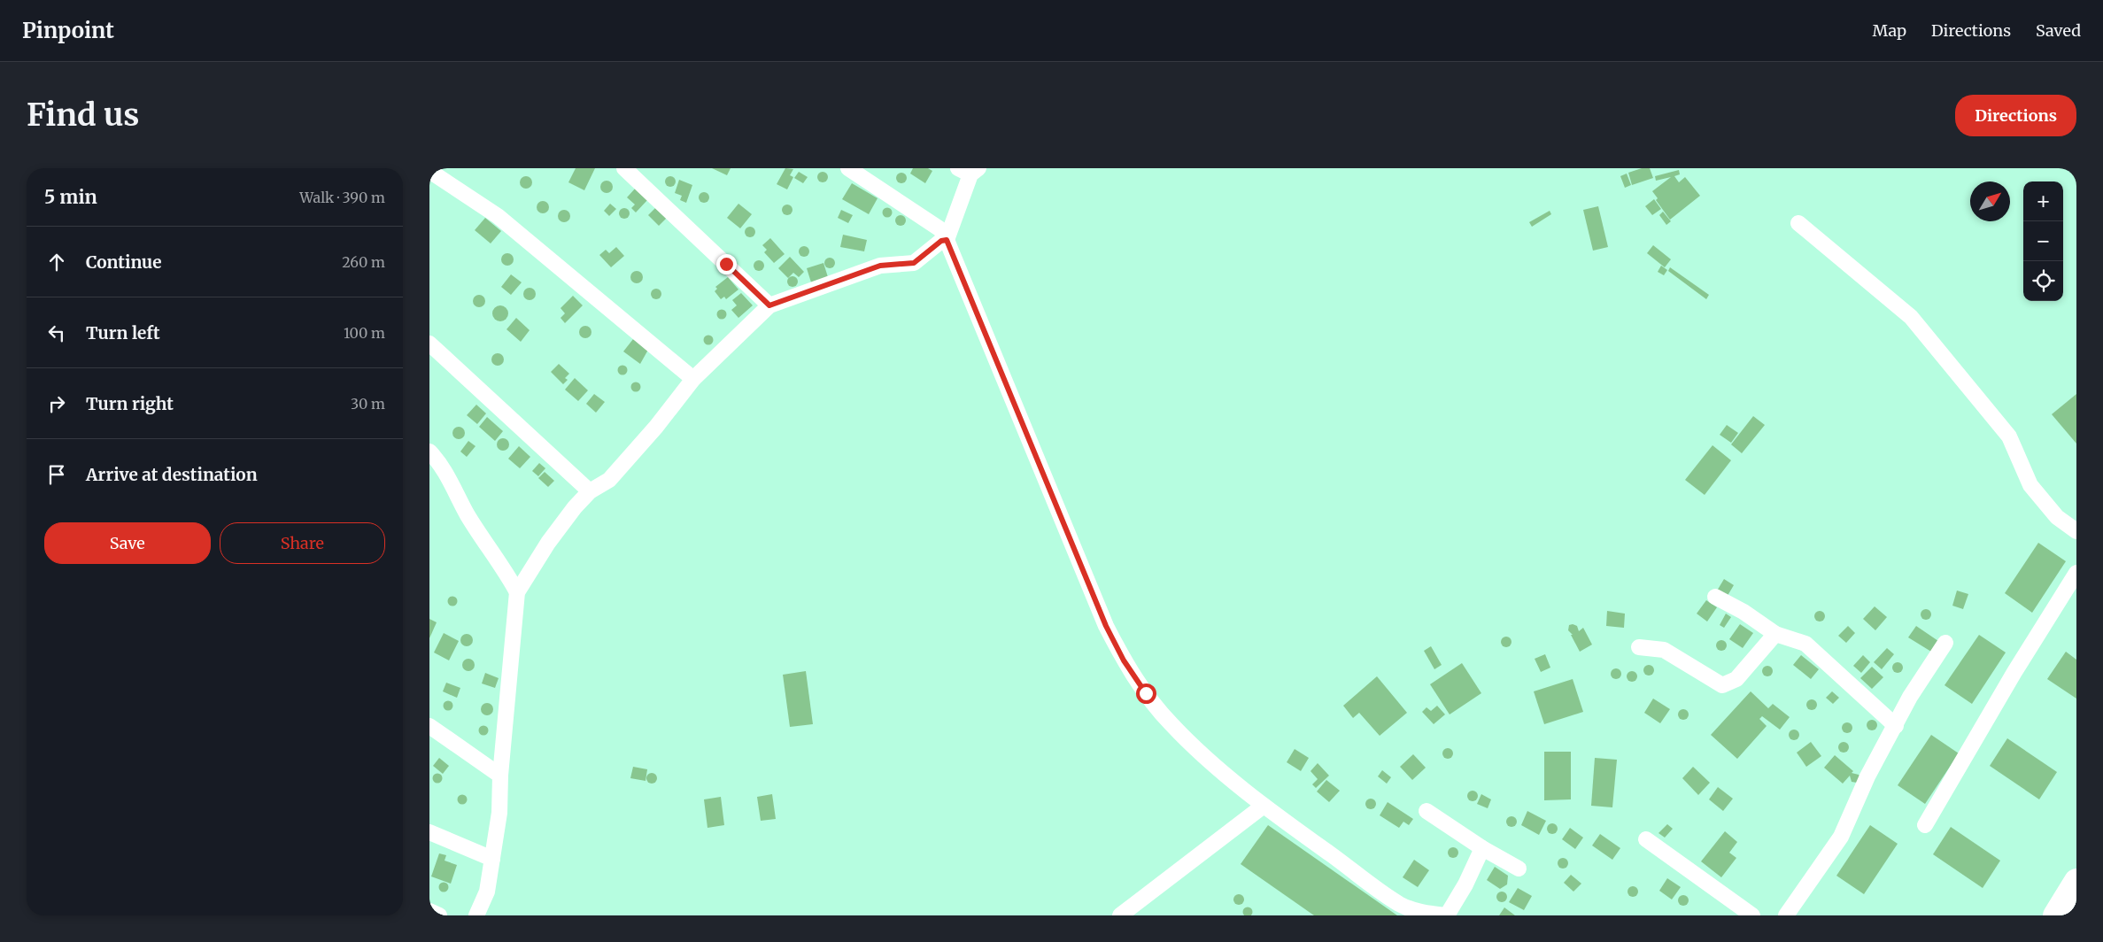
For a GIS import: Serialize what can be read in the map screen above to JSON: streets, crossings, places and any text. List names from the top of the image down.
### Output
{
  "north": "top right",
  "page": {
    "header": "Pinpoint",
    "nav": ["Map", "Directions", "Saved"],
    "buttons": [
      "Directions",
      ["Save", "Share"]
    ],
    "title": "Find us",
    "heading": ["5 min", "Walk · 390 m"],
    "map_buttons": ["+", "−"],
    "list": [
      ["Continue", "260 m"],
      ["Turn left", "100 m"],
      ["Turn right", "30 m"],
      "Arrive at destination"
    ]
  }
}
